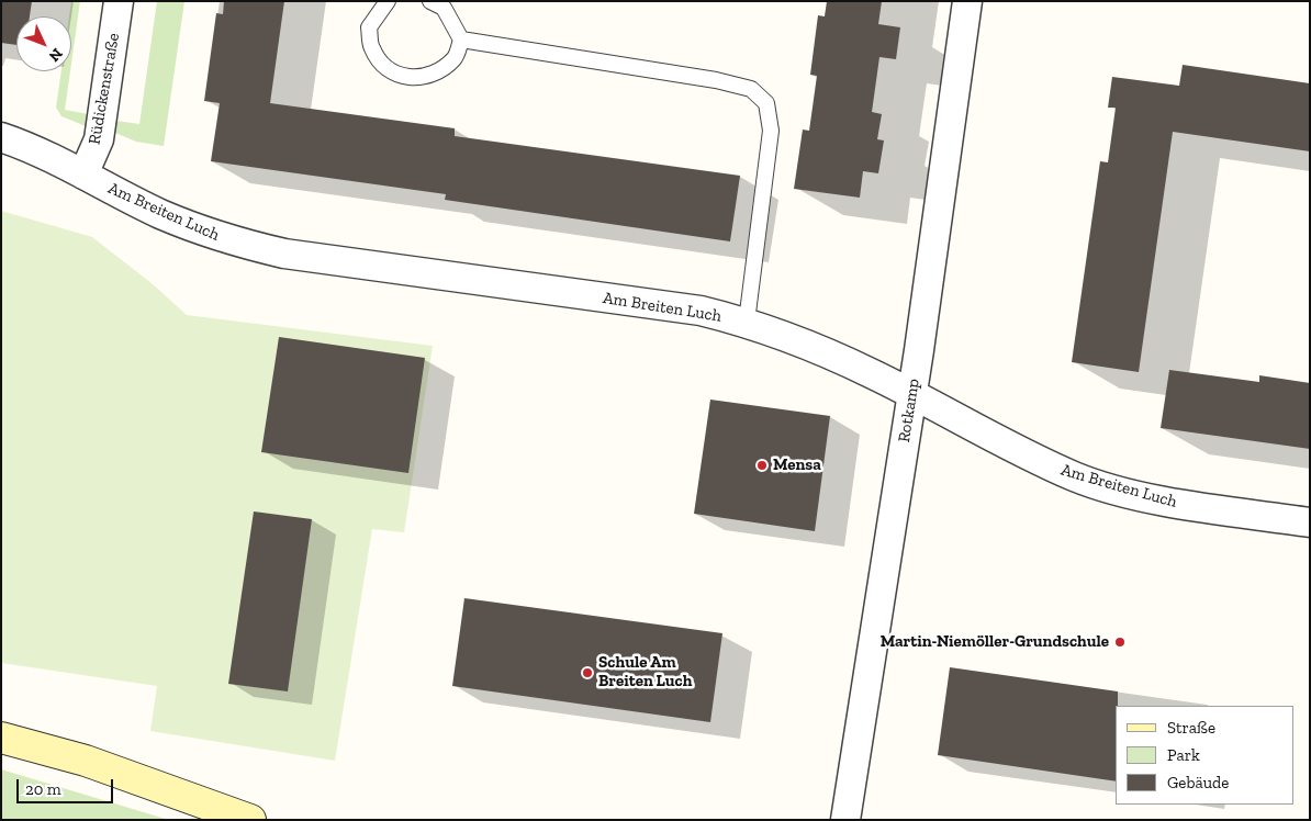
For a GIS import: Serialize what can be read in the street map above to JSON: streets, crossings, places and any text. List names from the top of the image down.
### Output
{
  "streets": {
    "street": ["Rüdickenstraße", "Am Breiten Luch", "Rotkamp"]
  },
  "crossings": [
    ["Rüdickenstraße", "Am Breiten Luch"],
    ["Am Breiten Luch", "Rotkamp"]
  ],
  "places": ["Mensa", "Martin-Niemöller-Grundschule", "Schule Am Breiten Luch"],
  "legend": ["Straße", "Park", "Gebäude"],
  "scale_bar": "20 m",
  "north": "bottom right"
}
